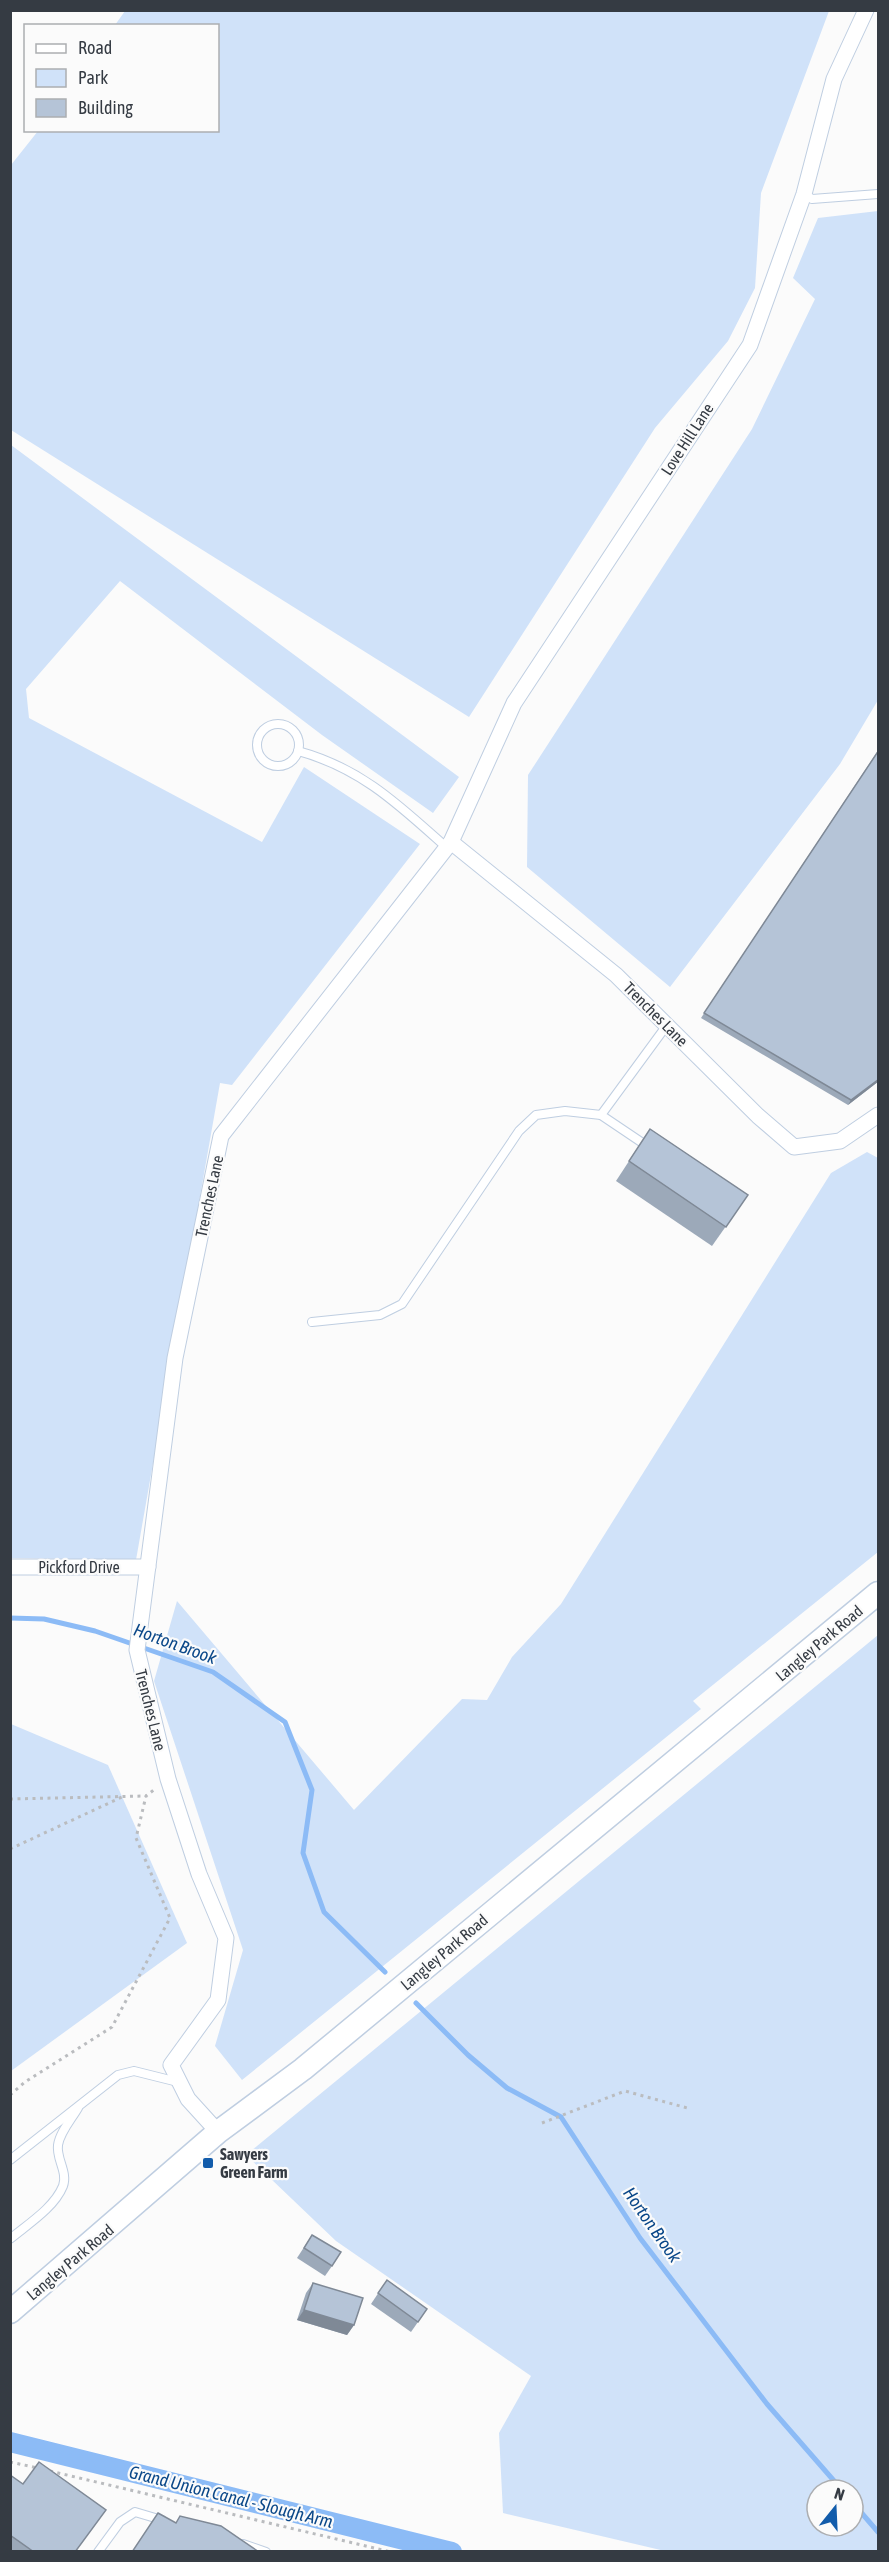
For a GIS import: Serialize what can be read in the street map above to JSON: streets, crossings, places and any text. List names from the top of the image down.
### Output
{
  "streets": {
    "main road": ["Langley Park Road"],
    "street": ["Love Hill Lane", "Trenches Lane", "Pickford Drive"]
  },
  "crossings": [
    ["Love Hill Lane", "Trenches Lane"],
    ["Trenches Lane", "Pickford Drive"],
    ["Trenches Lane", "Langley Park Road"]
  ],
  "water": ["Horton Brook", "Grand Union Canal - Slough Arm"],
  "places": {
    "transit": ["Sawyers Green Farm"]
  },
  "legend": ["Road", "Park", "Building"],
  "north": "top"
}
